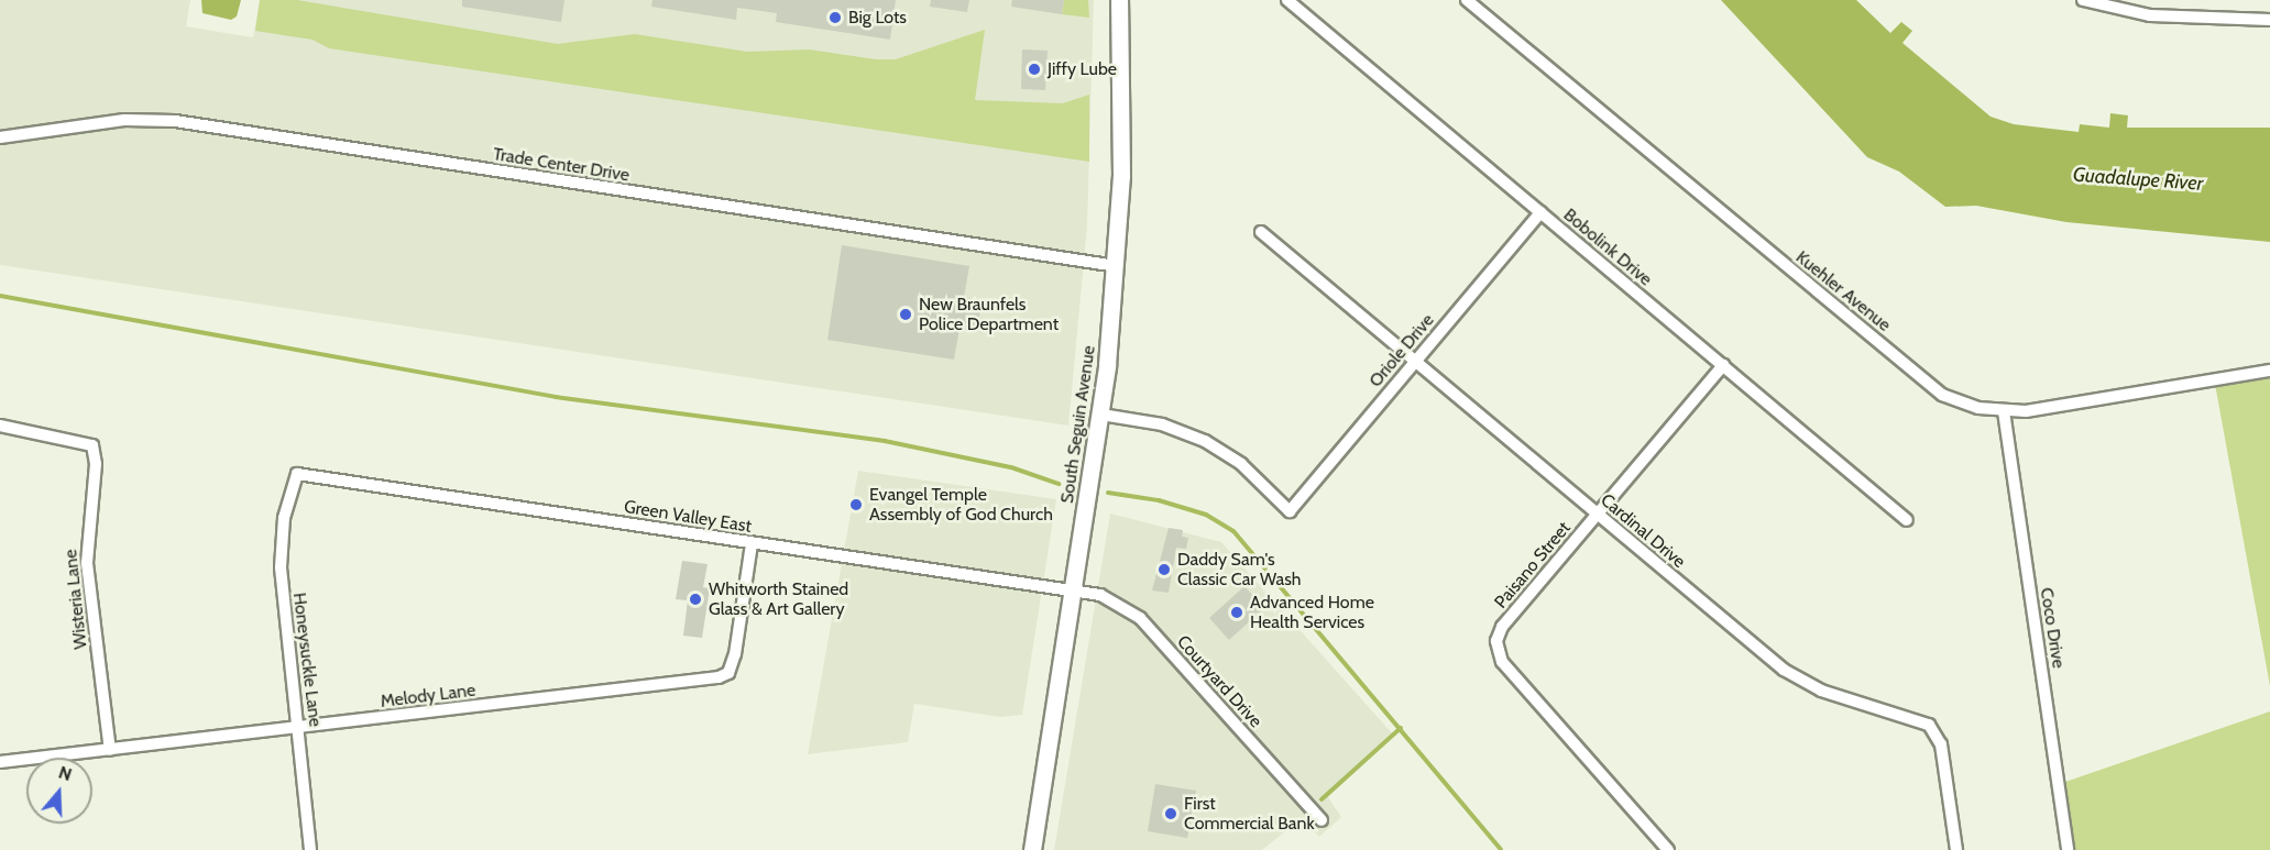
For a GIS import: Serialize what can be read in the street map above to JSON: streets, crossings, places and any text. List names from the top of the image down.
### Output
{
  "streets": {
    "main road": ["South Seguin Avenue"],
    "street": [
      "Trade Center Drive",
      "Bobolink Drive",
      "Kuehler Avenue",
      "Oriole Drive",
      "Green Valley East",
      "Cardinal Drive",
      "Paisano Street",
      "Wisteria Lane",
      "Coco Drive",
      "Honeysuckle Lane",
      "Courtyard Drive",
      "Melody Lane"
    ]
  },
  "crossings": [
    ["Trade Center Drive", "South Seguin Avenue"],
    ["Bobolink Drive", "Oriole Drive"],
    ["Bobolink Drive", "Paisano Street"],
    ["Kuehler Avenue", "Coco Drive"],
    ["Oriole Drive", "South Seguin Avenue"],
    ["Oriole Drive", "Cardinal Drive"],
    ["South Seguin Avenue", "Green Valley East"],
    ["South Seguin Avenue", "Courtyard Drive"],
    ["Green Valley East", "Honeysuckle Lane"],
    ["Green Valley East", "Courtyard Drive"],
    ["Green Valley East", "Melody Lane"],
    ["Cardinal Drive", "Paisano Street"],
    ["Wisteria Lane", "Melody Lane"],
    ["Honeysuckle Lane", "Melody Lane"]
  ],
  "water": ["Guadalupe River"],
  "places": [
    "Big Lots",
    "Jiffy Lube",
    "New Braunfels Police Department",
    "Evangel Temple Assembly of God Church",
    "Daddy Sam's Classic Car Wash",
    "Whitworth Stained Glass & Art Gallery",
    "Advanced Home Health Services",
    "First Commercial Bank"
  ],
  "north": "top"
}
